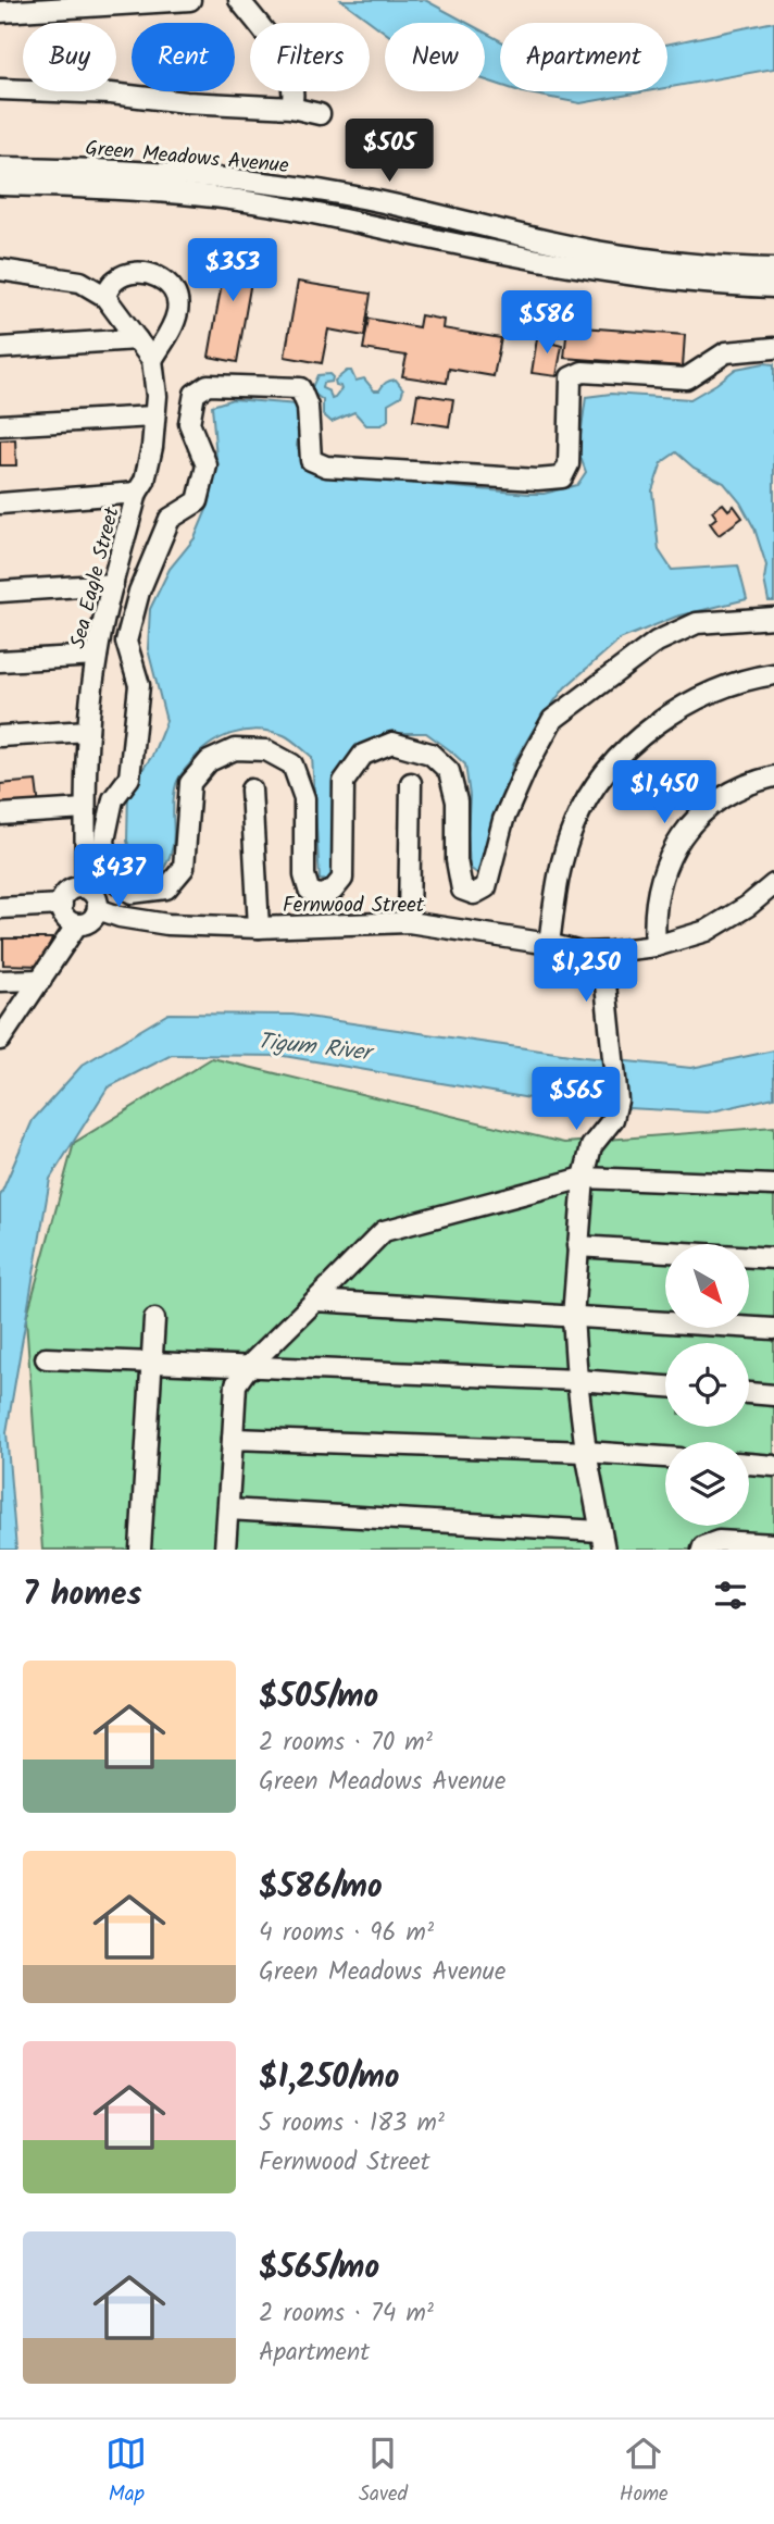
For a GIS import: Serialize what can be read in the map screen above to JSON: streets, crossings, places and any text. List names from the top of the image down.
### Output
{
  "streets": {
    "street": ["Green Meadows Avenue", "Sea Eagle Street", "Fernwood Street"]
  },
  "crossings": [
    ["Sea Eagle Street", "Fernwood Street"]
  ],
  "water": ["Tigum River"],
  "north": "bottom right",
  "page": {
    "chip": [
      "Buy",
      "Rent",
      "Filters",
      "New",
      "Apartment"
    ],
    "price": [
      "$505",
      "$353",
      "$586",
      "$1,450",
      "$437",
      "$1,250",
      "$565"
    ],
    "heading": "7 homes",
    "list": [
      {
        "name": "$505/mo",
        "note": "2 rooms · 70 m² · Green Meadows Avenue"
      },
      {
        "name": "$586/mo",
        "note": "4 rooms · 96 m² · Green Meadows Avenue"
      },
      {
        "name": "$1,250/mo",
        "note": "5 rooms · 183 m² · Fernwood Street"
      },
      {
        "name": "$565/mo",
        "note": "2 rooms · 74 m² · Apartment"
      }
    ],
    "tabs": ["Map", "Saved", "Home"]
  }
}
